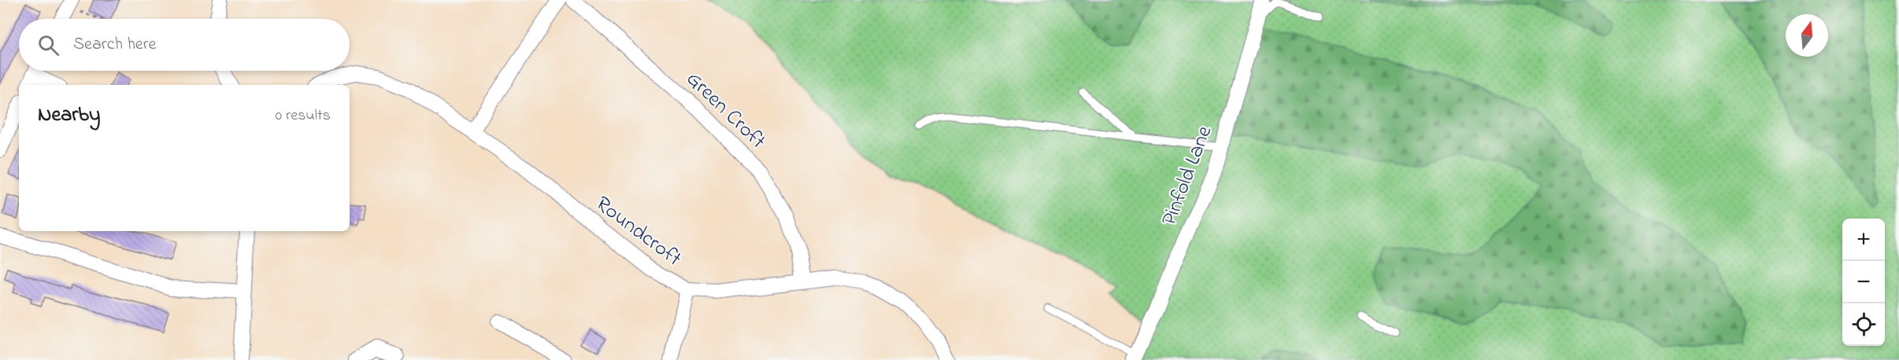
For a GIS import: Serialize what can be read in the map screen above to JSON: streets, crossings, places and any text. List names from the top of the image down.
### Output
{
  "streets": {
    "street": ["Green Croft", "Pinfold Lane", "Roundcroft"]
  },
  "crossings": [
    ["Green Croft", "Roundcroft"]
  ],
  "north": "top",
  "page": {
    "search": "Search here",
    "heading": ["Nearby", "0 results"],
    "map_buttons": ["+", "−"]
  }
}
